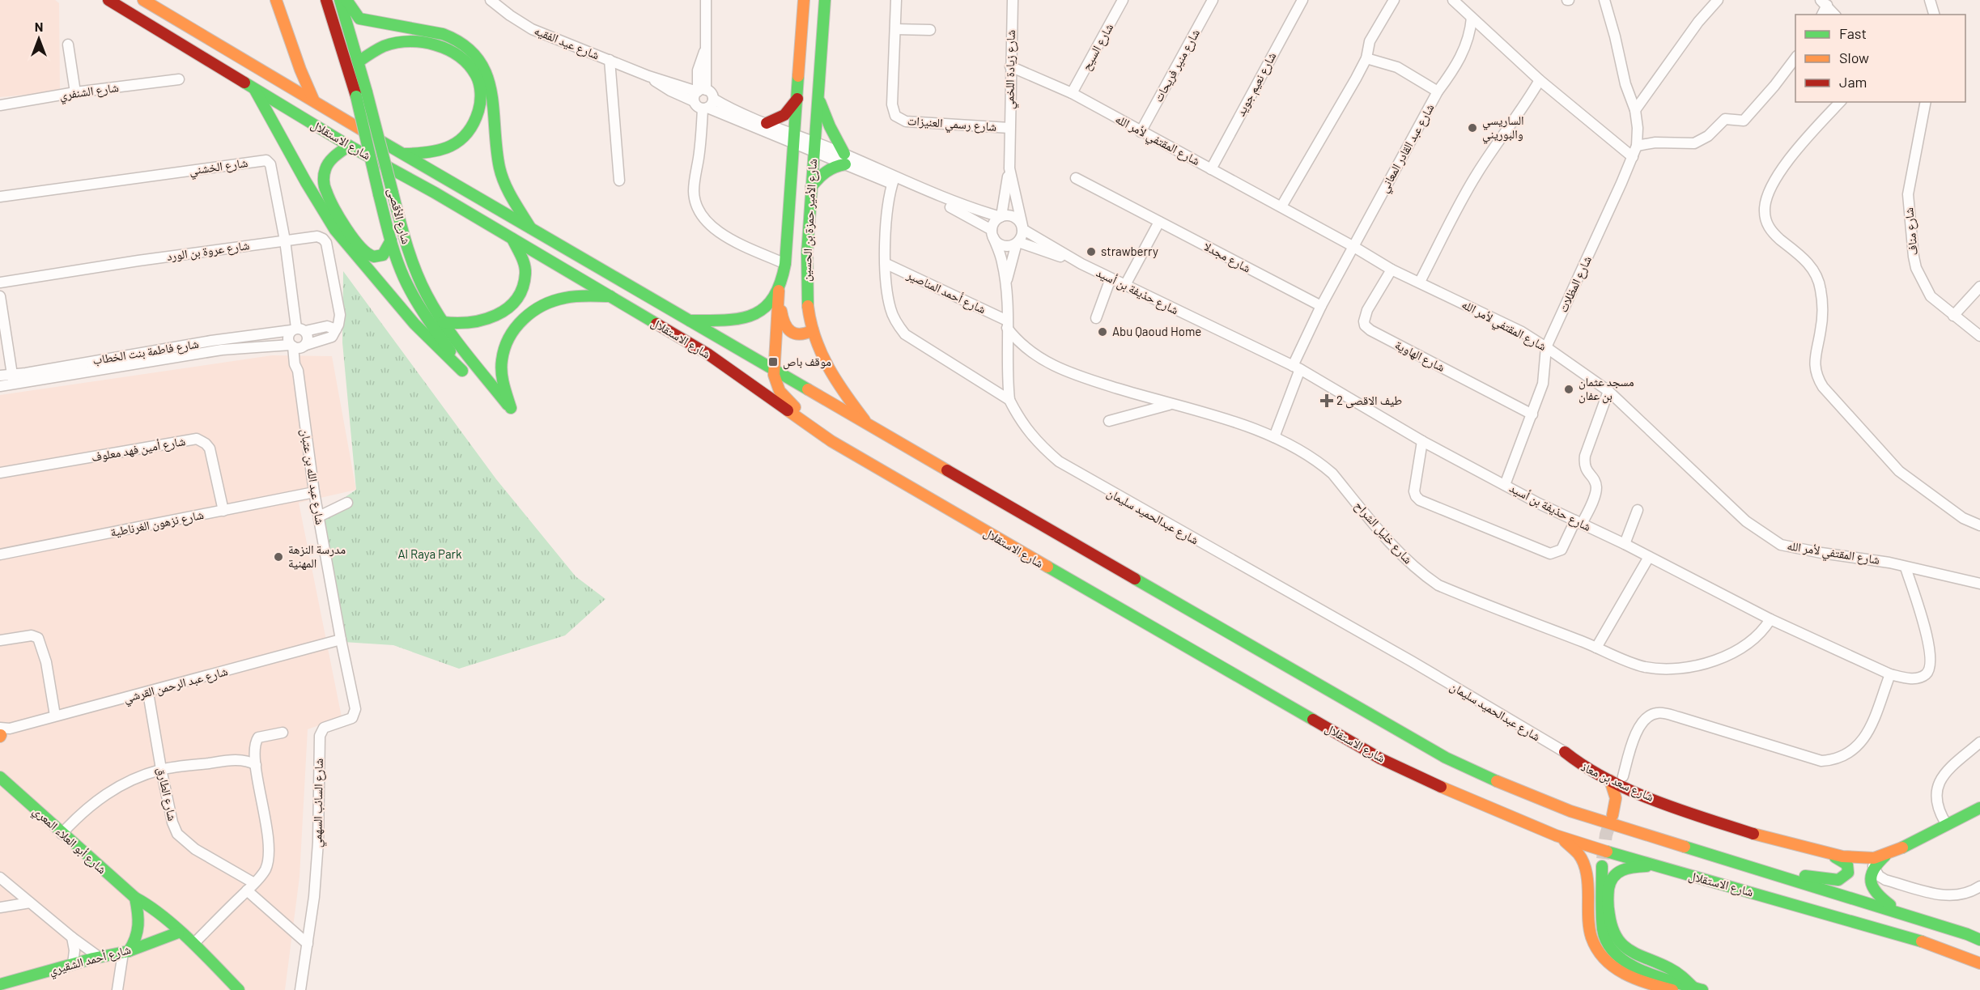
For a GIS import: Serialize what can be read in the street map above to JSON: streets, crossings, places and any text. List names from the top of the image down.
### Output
{
  "streets": {
    "main road": [
      "شارع الاستقلال",
      "شارع الأقصى",
      "شارع الأمير حمزة بن الحسين",
      "شارع سعد بن معاذ",
      "شارع أبو العلاء المعري",
      "شارع أحمد الشقيري"
    ],
    "street": [
      "شارع عيد الفقيه",
      "شارع السيح",
      "شارع منير فريحات",
      "شارع زيادة اللخمي",
      "شارع نعيم جويد",
      "شارع الشنفري",
      "شارع رسمي العنيزات",
      "شارع المقتفي لأمر الله",
      "شارع عبد القادر المعاني",
      "شارع الخشني",
      "شارع مناف",
      "شارع عروة بن الورد",
      "شارع مجدلا",
      "شارع المظلات",
      "شارع حذيفة بن أسيد",
      "شارع أحمد المناصير",
      "شارع فاطمة بنت الخطاب",
      "شارع الهاوية",
      "شارع أمين فهد معلوف",
      "شارع عبد الله بن عتبان",
      "شارع عبدالحميد سليمان",
      "شارع نزهون الغرناطية",
      "شارع خليل الشراح",
      "شارع عبد الرحمن القرشي",
      "شارع الطارق",
      "شارع السائب السهمي"
    ]
  },
  "crossings": [
    ["شارع السيح", "شارع المقتفي لأمر الله"],
    ["شارع منير فريحات", "شارع المقتفي لأمر الله"],
    ["شارع زيادة اللخمي", "شارع رسمي العنيزات"],
    ["شارع زيادة اللخمي", "شارع المقتفي لأمر الله"],
    ["شارع زيادة اللخمي", "شارع حذيفة بن أسيد"],
    ["شارع نعيم جويد", "شارع المقتفي لأمر الله"],
    ["شارع الاستقلال", "شارع الأقصى"],
    ["شارع الاستقلال", "شارع الأمير حمزة بن الحسين"],
    ["شارع المقتفي لأمر الله", "شارع عبد القادر المعاني"],
    ["شارع المقتفي لأمر الله", "شارع المظلات"],
    ["شارع المقتفي لأمر الله", "شارع حذيفة بن أسيد"],
    ["شارع المقتفي لأمر الله", "شارع الهاوية"],
    ["شارع عبد القادر المعاني", "شارع مجدلا"],
    ["شارع الخشني", "شارع عروة بن الورد"],
    ["شارع الخشني", "شارع فاطمة بنت الخطاب"],
    ["شارع المظلات", "شارع حذيفة بن أسيد"],
    ["شارع المظلات", "شارع الهاوية"],
    ["شارع حذيفة بن أسيد", "شارع خليل الشراح"],
    ["شارع أحمد المناصير", "شارع عبدالحميد سليمان"],
    ["شارع أحمد المناصير", "شارع خليل الشراح"],
    ["شارع فاطمة بنت الخطاب", "شارع عبد الله بن عتبان"],
    ["شارع أمين فهد معلوف", "شارع نزهون الغرناطية"],
    ["شارع عبد الله بن عتبان", "شارع نزهون الغرناطية"],
    ["شارع عبد الله بن عتبان", "شارع عبد الرحمن القرشي"],
    ["شارع عبد الله بن عتبان", "شارع السائب السهمي"],
    ["شارع عبدالحميد سليمان", "شارع سعد بن معاذ"],
    ["شارع عبد الرحمن القرشي", "شارع الطارق"],
    ["شارع عبد الرحمن القرشي", "شارع السائب السهمي"],
    ["شارع الطارق", "شارع السائب السهمي"],
    ["شارع أبو العلاء المعري", "شارع أحمد الشقيري"]
  ],
  "parks": ["Al Raya Park"],
  "places": {
    "other": [
      "الساريسي والبوريني",
      "strawberry",
      "Abu Qaoud Home",
      "مسجد عثمان بن عفان",
      "مدرسة النزهة المهنية"
    ],
    "transit": ["موقف باص"],
    "health": ["طيف الاقصى 2"]
  },
  "legend": ["Fast", "Slow", "Jam"],
  "north": "top"
}
